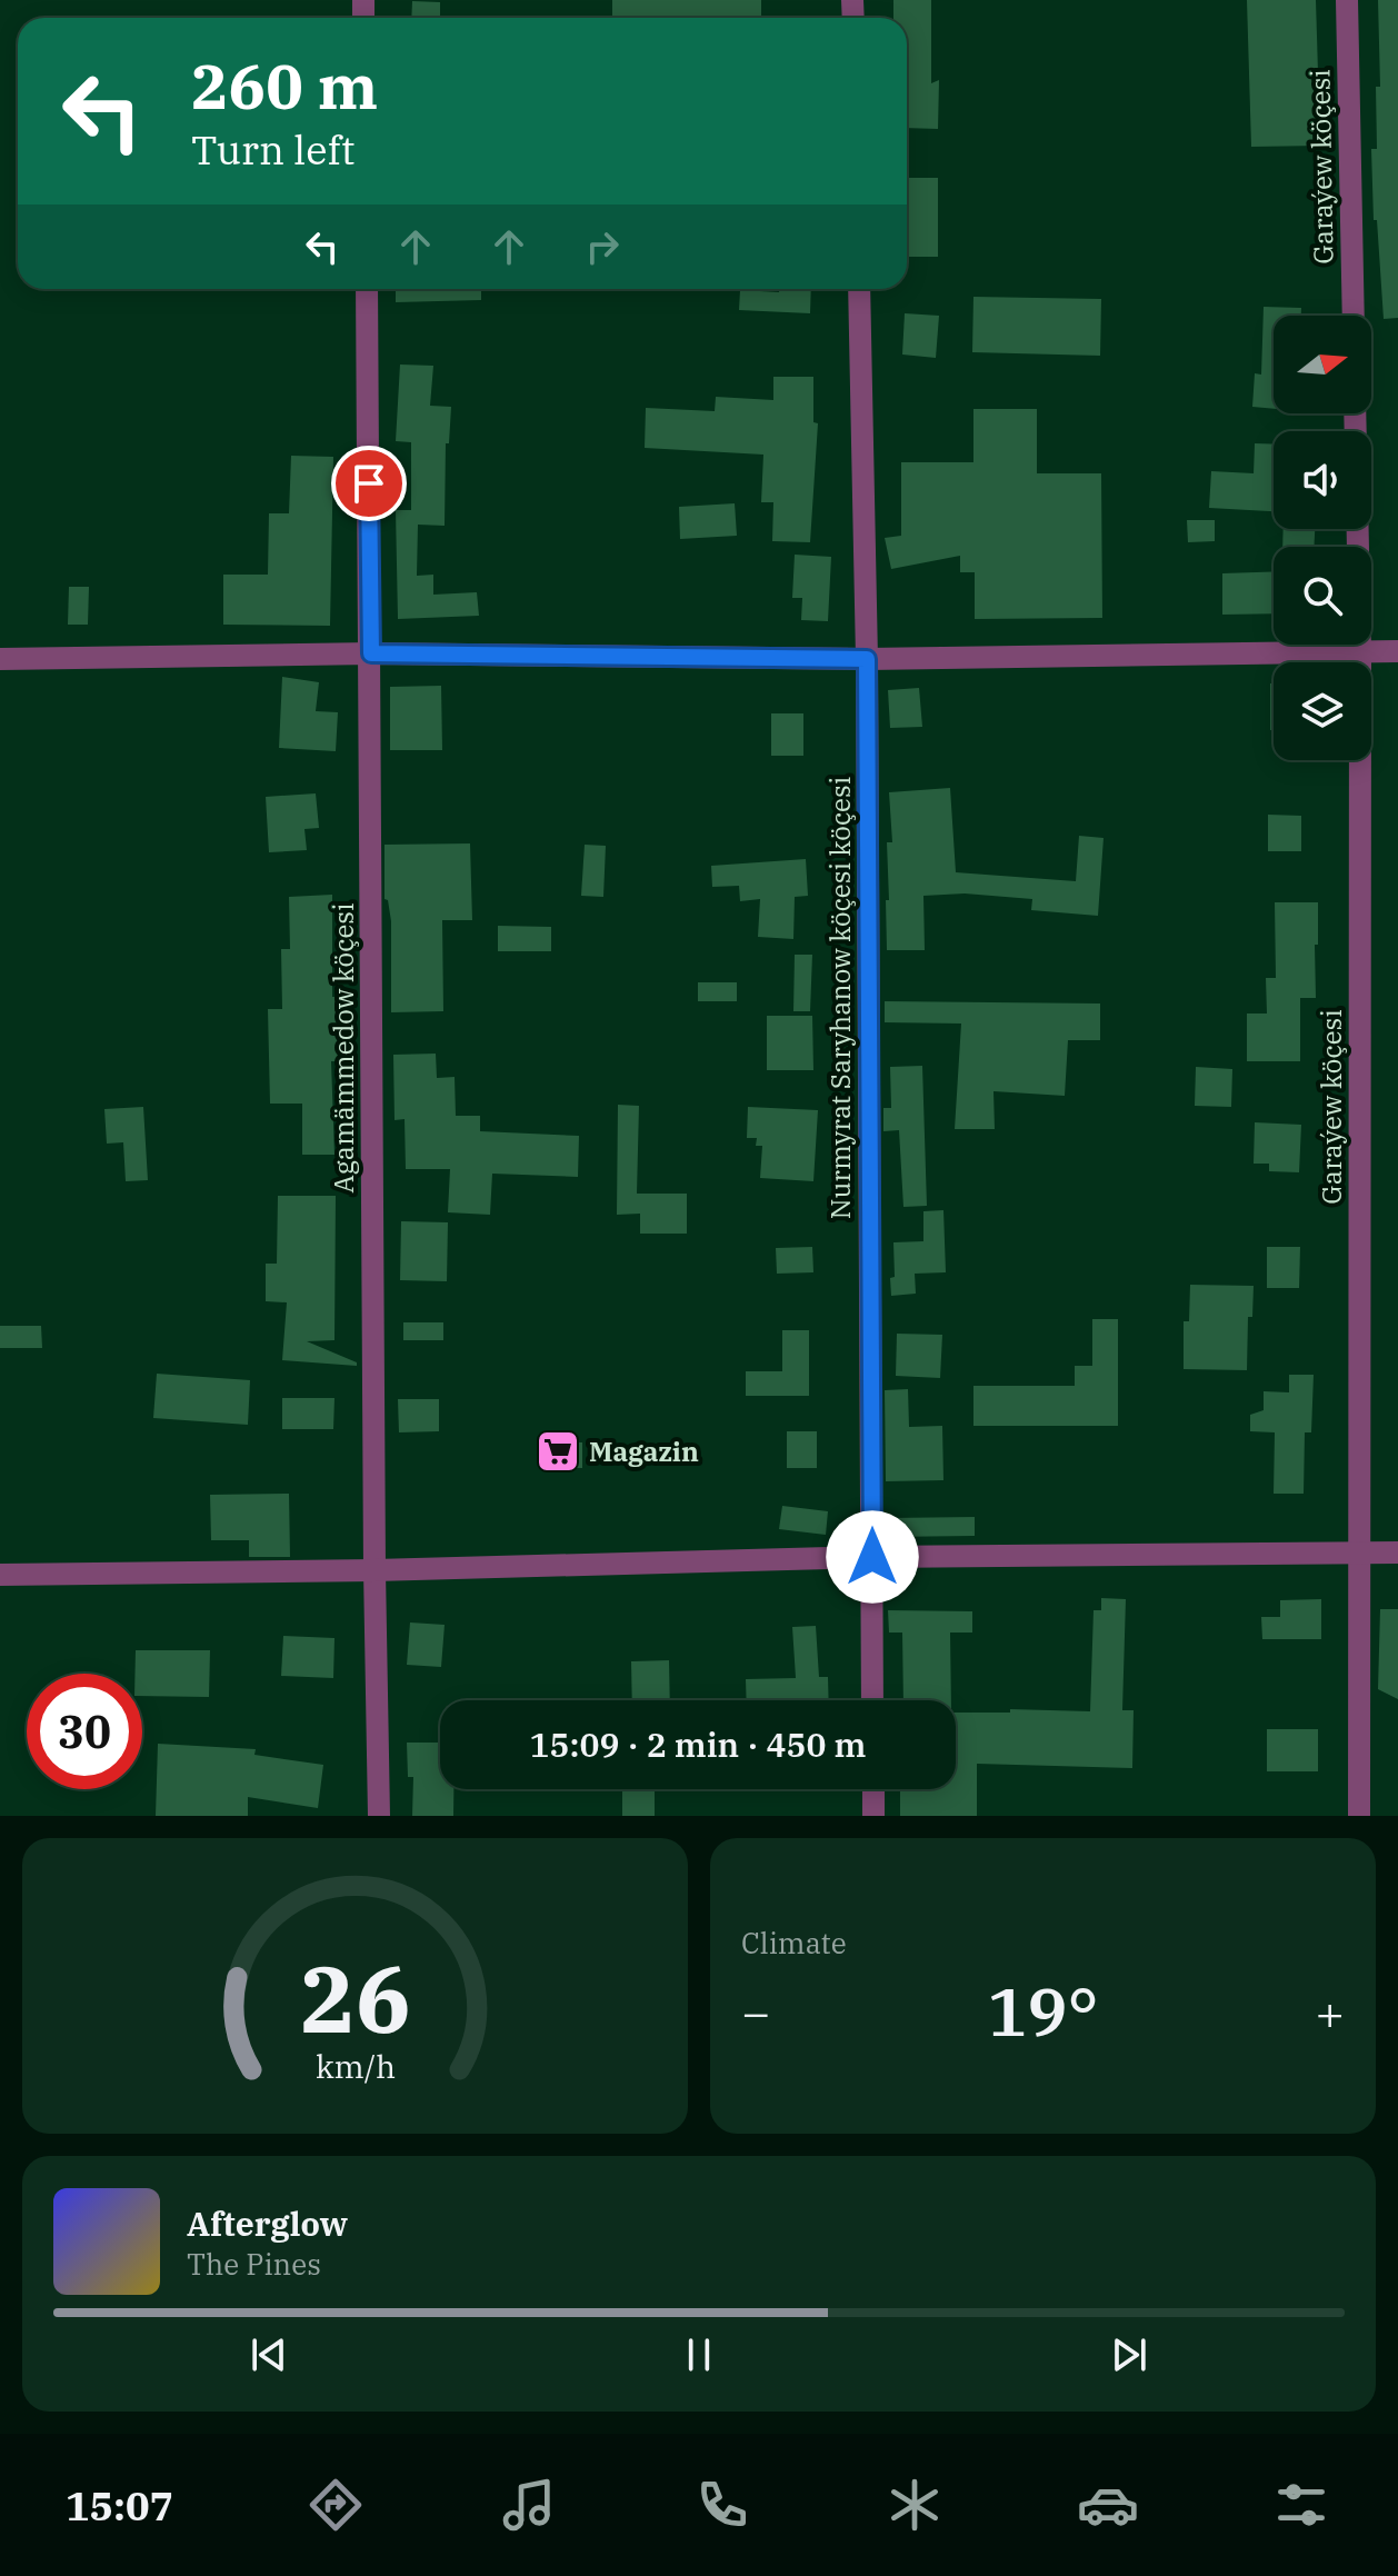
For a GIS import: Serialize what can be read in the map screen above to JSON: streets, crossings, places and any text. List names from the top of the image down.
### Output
{
  "streets": {
    "street": ["Garaýew köçesi", "Nurmyrat Saryhanow köçesi köçesi", "Agamämmedow köçesi"]
  },
  "places": {
    "supermarket": ["Magazin"]
  },
  "north": "right",
  "page": {
    "turn": ["260 m", "Turn left"],
    "limit": "30",
    "trip": "15:09 · 2 min · 450 m",
    "tile": "Climate",
    "heat": ["−", "19°", "+"],
    "song": ["Afterglow", "The Pines"],
    "tabs": "15:07",
    "gauge": ["26", "km/h"]
  }
}
